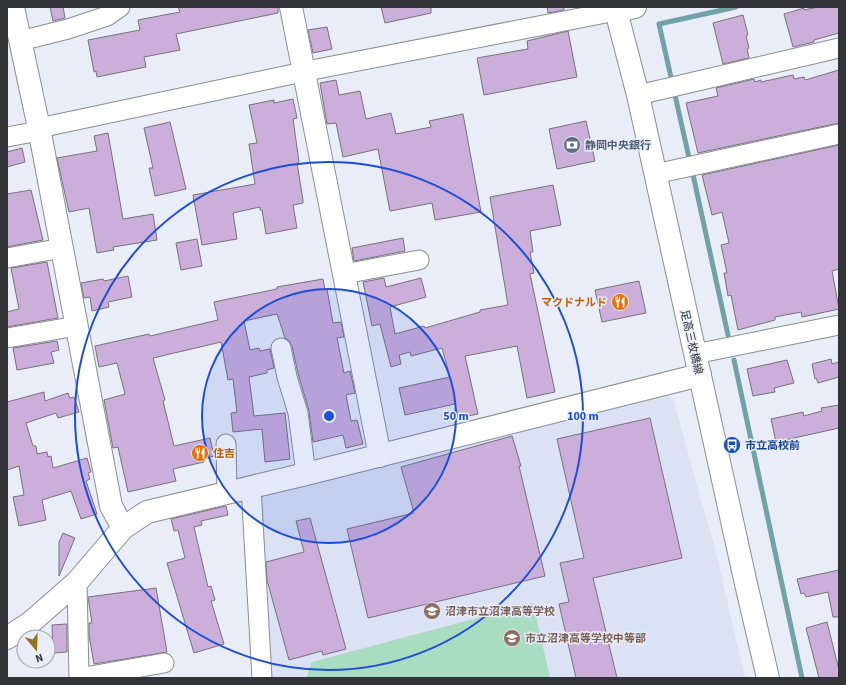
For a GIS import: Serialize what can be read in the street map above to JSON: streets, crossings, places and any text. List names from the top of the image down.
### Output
{
  "streets": {
    "street": ["足高三枚橋線"]
  },
  "places": {
    "bank": ["静岡中央銀行"],
    "restaurant": ["マクドナルド", "住吉"],
    "bus stop": ["市立高校前"],
    "school or university": ["沼津市立沼津高等学校", "市立沼津高等学校中等部"]
  },
  "north": "bottom",
  "rings": ["50 m", "100 m"]
}
